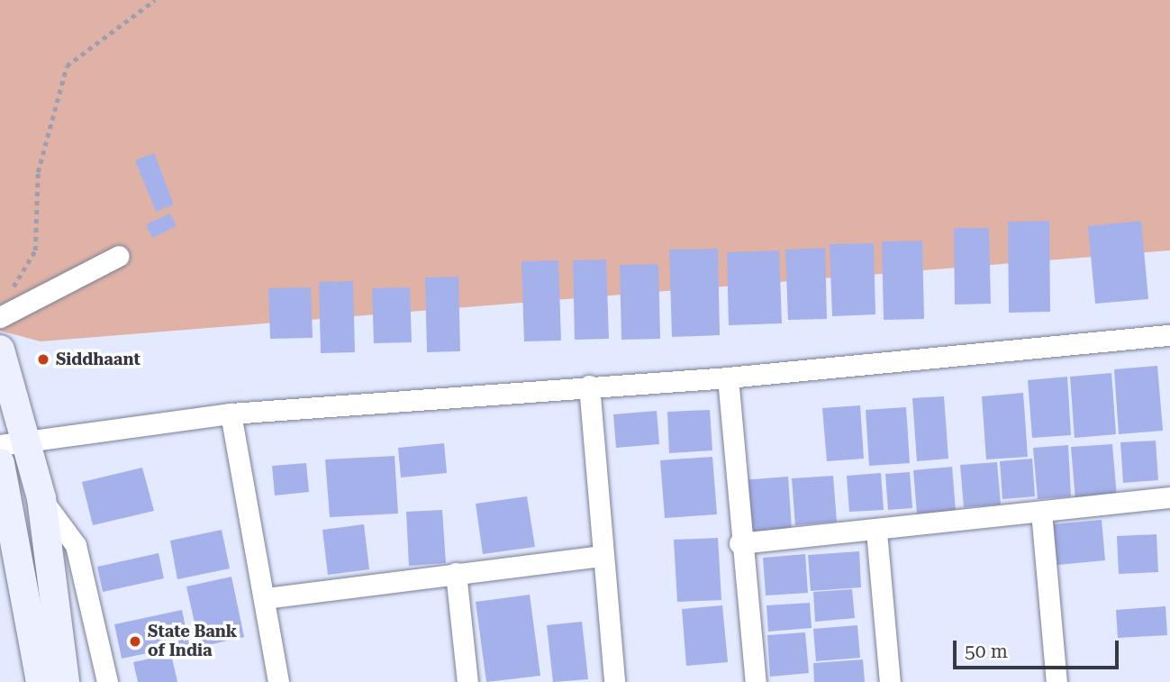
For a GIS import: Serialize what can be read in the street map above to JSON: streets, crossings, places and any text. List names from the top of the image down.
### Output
{
  "places": ["Siddhaant", "State Bank of India"],
  "scale_bar": "50 m"
}
